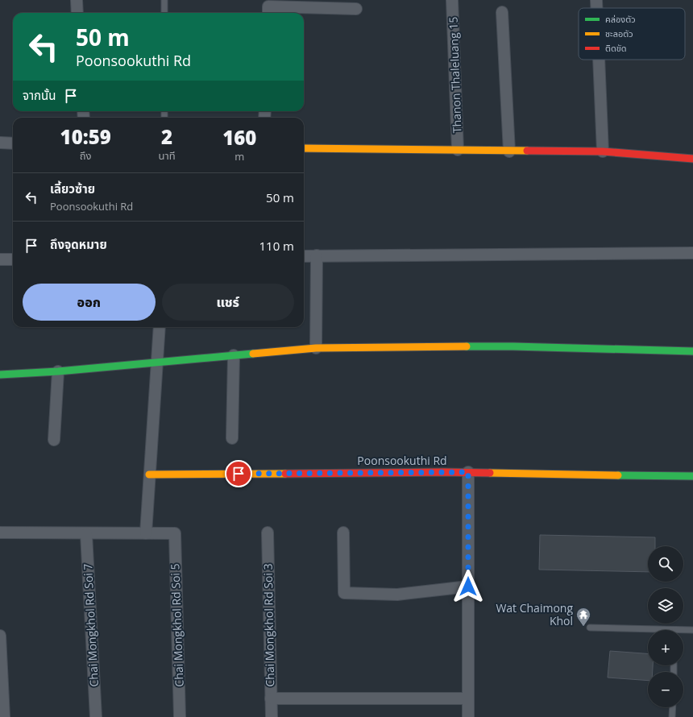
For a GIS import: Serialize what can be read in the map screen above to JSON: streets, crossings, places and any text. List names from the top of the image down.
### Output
{
  "streets": {
    "street": [
      "Thanon Thaleluang 15",
      "Poonsookuthi Rd",
      "Chai Mongkhol Rd Soi 7",
      "Chai Mongkhol Rd Soi 5",
      "Chai Mongkhol Rd Soi 3"
    ]
  },
  "places": {
    "temple": ["Wat Chaimong Khol"]
  },
  "legend": ["คล่องตัว", "ชะลอตัว", "ติดขัด"],
  "page": {
    "turn": ["50 m", "Poonsookuthi Rd"],
    "then": "จากนั้น",
    "eta": [
      "10:59",
      "ถึง",
      "2",
      "นาที",
      "160",
      "m"
    ],
    "list": [
      {
        "name": "เลี้ยวซ้าย",
        "note": "Poonsookuthi Rd",
        "value": "50 m"
      },
      {
        "name": "ถึงจุดหมาย",
        "value": "110 m"
      }
    ],
    "buttons": ["ออก", "แชร์"],
    "map_buttons": ["+", "−"]
  }
}
